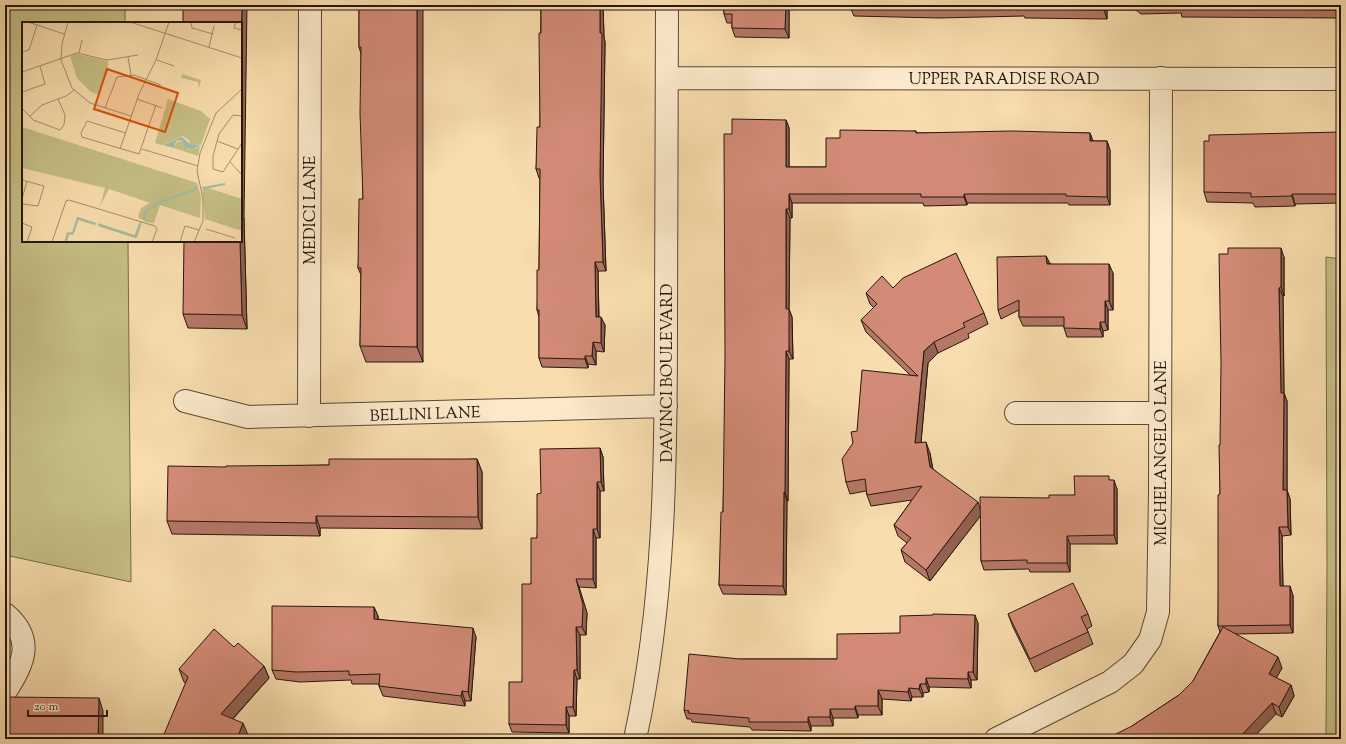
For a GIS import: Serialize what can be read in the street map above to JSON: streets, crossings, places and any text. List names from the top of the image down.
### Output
{
  "streets": {
    "street": [
      "UPPER PARADISE ROAD",
      "MEDICI LANE",
      "DAVINCI BOULEVARD",
      "BELLINI LANE",
      "MICHELANGELO LANE"
    ]
  },
  "crossings": [
    ["UPPER PARADISE ROAD", "DAVINCI BOULEVARD"],
    ["UPPER PARADISE ROAD", "MICHELANGELO LANE"],
    ["MEDICI LANE", "BELLINI LANE"],
    ["DAVINCI BOULEVARD", "BELLINI LANE"]
  ],
  "scale_bar": "20 m"
}
